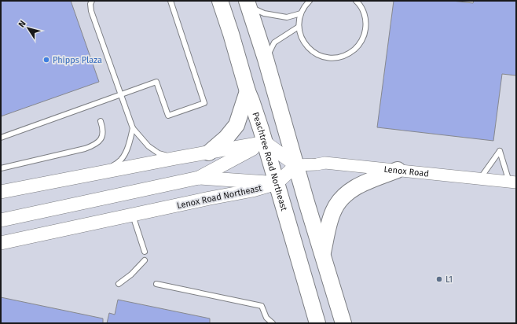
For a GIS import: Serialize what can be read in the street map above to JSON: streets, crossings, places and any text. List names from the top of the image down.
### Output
{
  "streets": {
    "highway": ["Peachtree Road Northeast"],
    "main road": ["Lenox Road Northeast"],
    "street": ["Lenox Road"]
  },
  "crossings": [
    ["Peachtree Road Northeast", "Lenox Road Northeast"],
    ["Lenox Road", "Lenox Road Northeast"]
  ],
  "places": ["Phipps Plaza", "L1"],
  "north": "top left"
}
